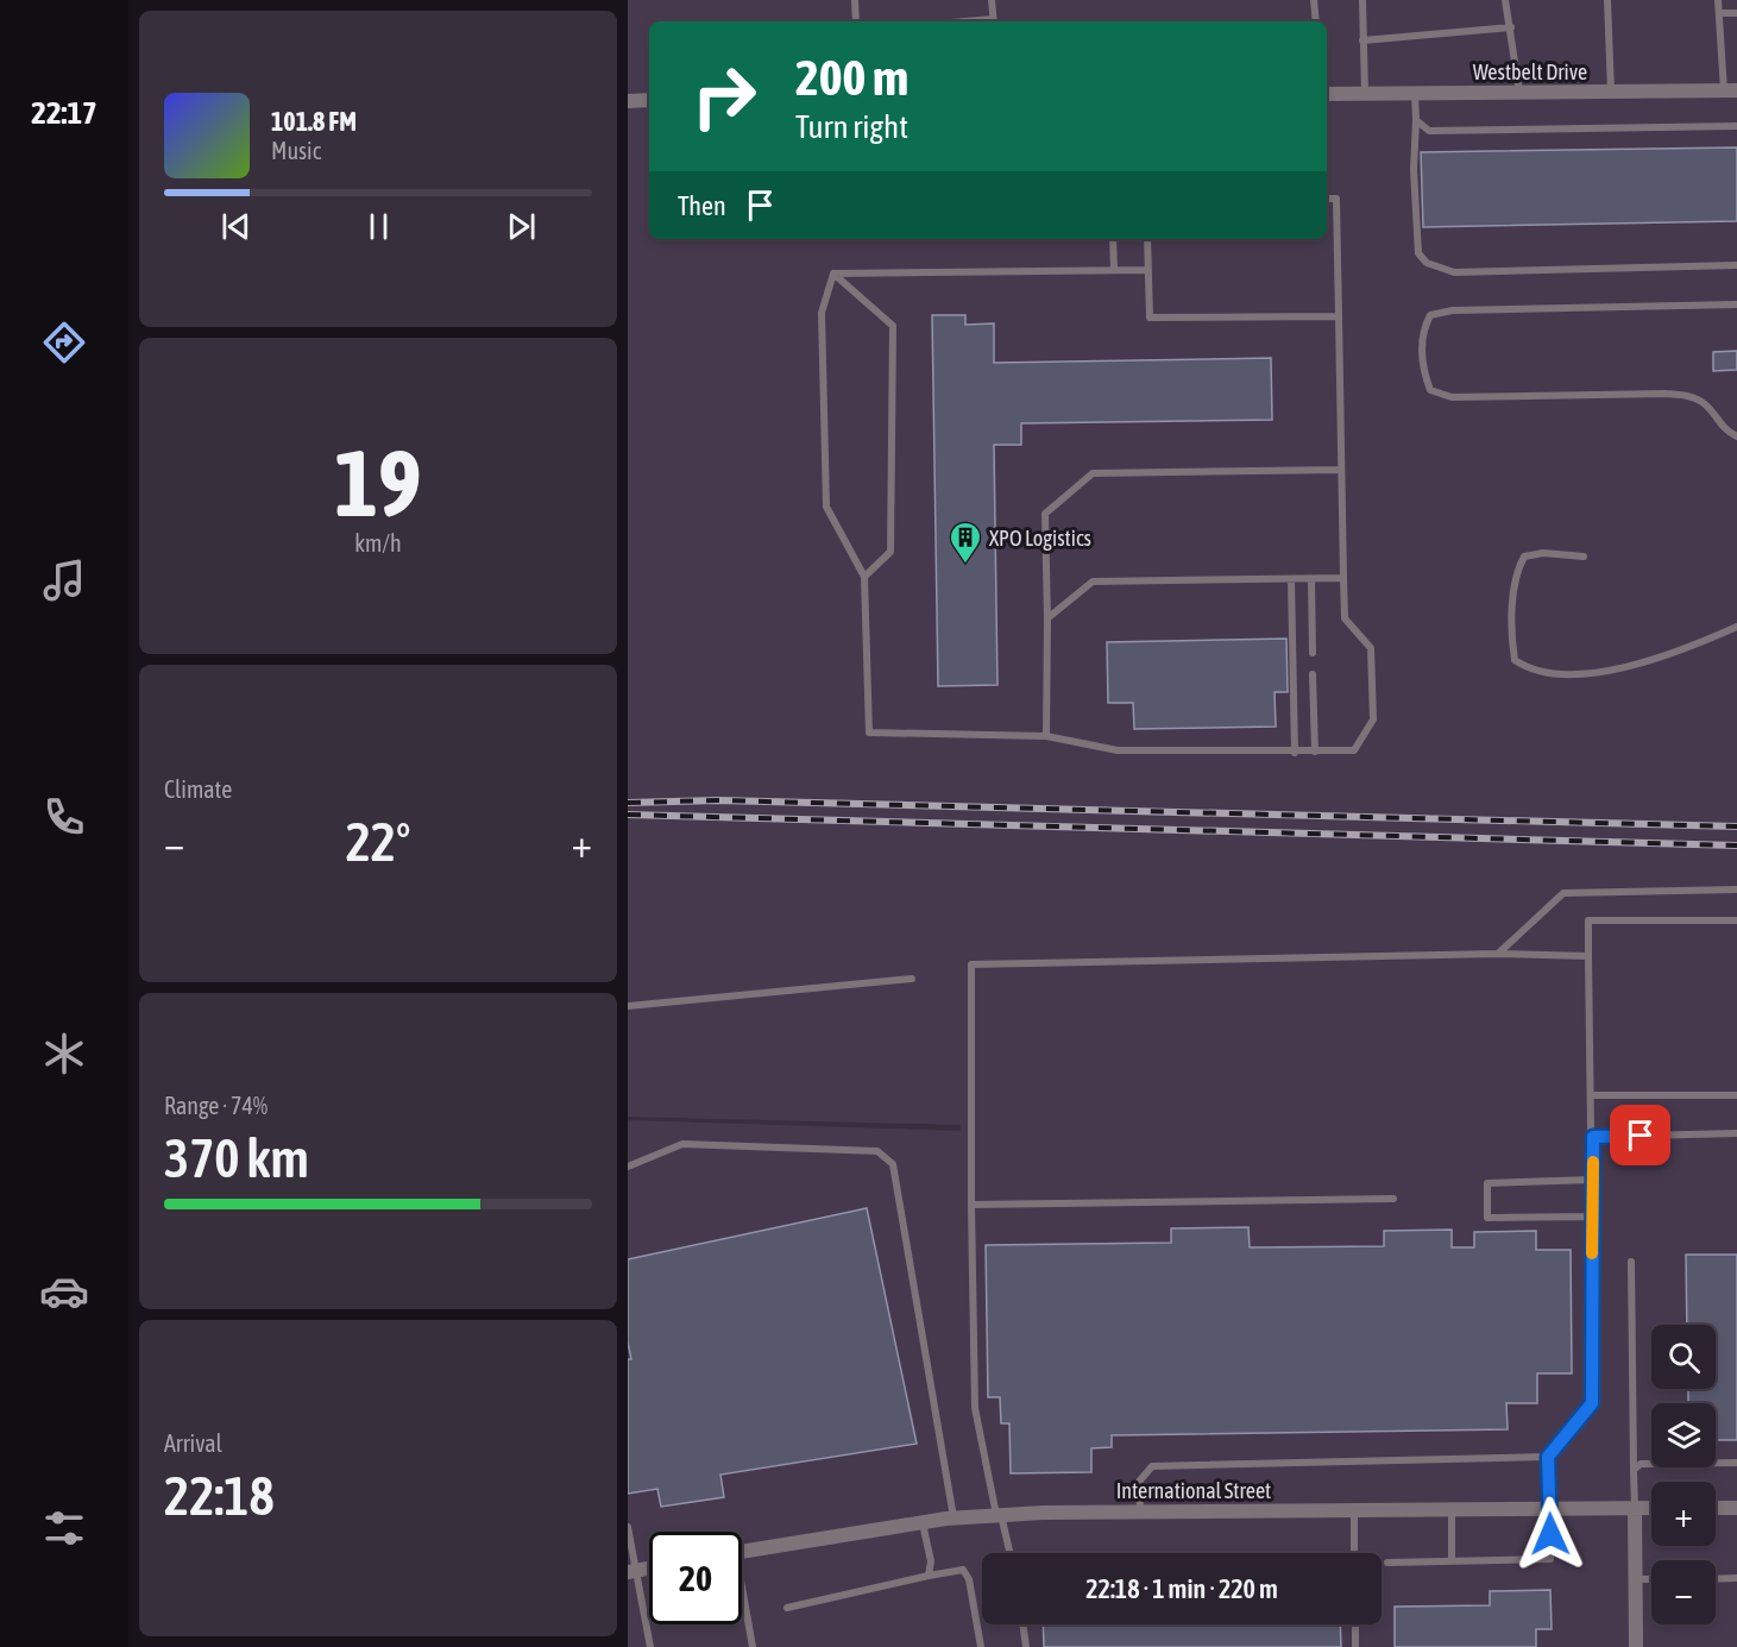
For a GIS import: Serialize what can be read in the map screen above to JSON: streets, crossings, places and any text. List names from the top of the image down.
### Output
{
  "streets": {
    "street": ["Westbelt Drive", "International Street"]
  },
  "places": {
    "building": ["XPO Logistics"]
  },
  "page": {
    "tabs": "22:17",
    "turn": ["200 m", "Turn right"],
    "song": ["101.8 FM", "Music"],
    "then": "Then",
    "tile": [
      ["19", "km/h"],
      "Climate",
      ["Range · 74%", "370 km"],
      ["Arrival", "22:18"]
    ],
    "heat": ["−", "22°", "+"],
    "map_buttons": ["+", "−"],
    "limit": "20",
    "trip": "22:18 · 1 min · 220 m"
  }
}
